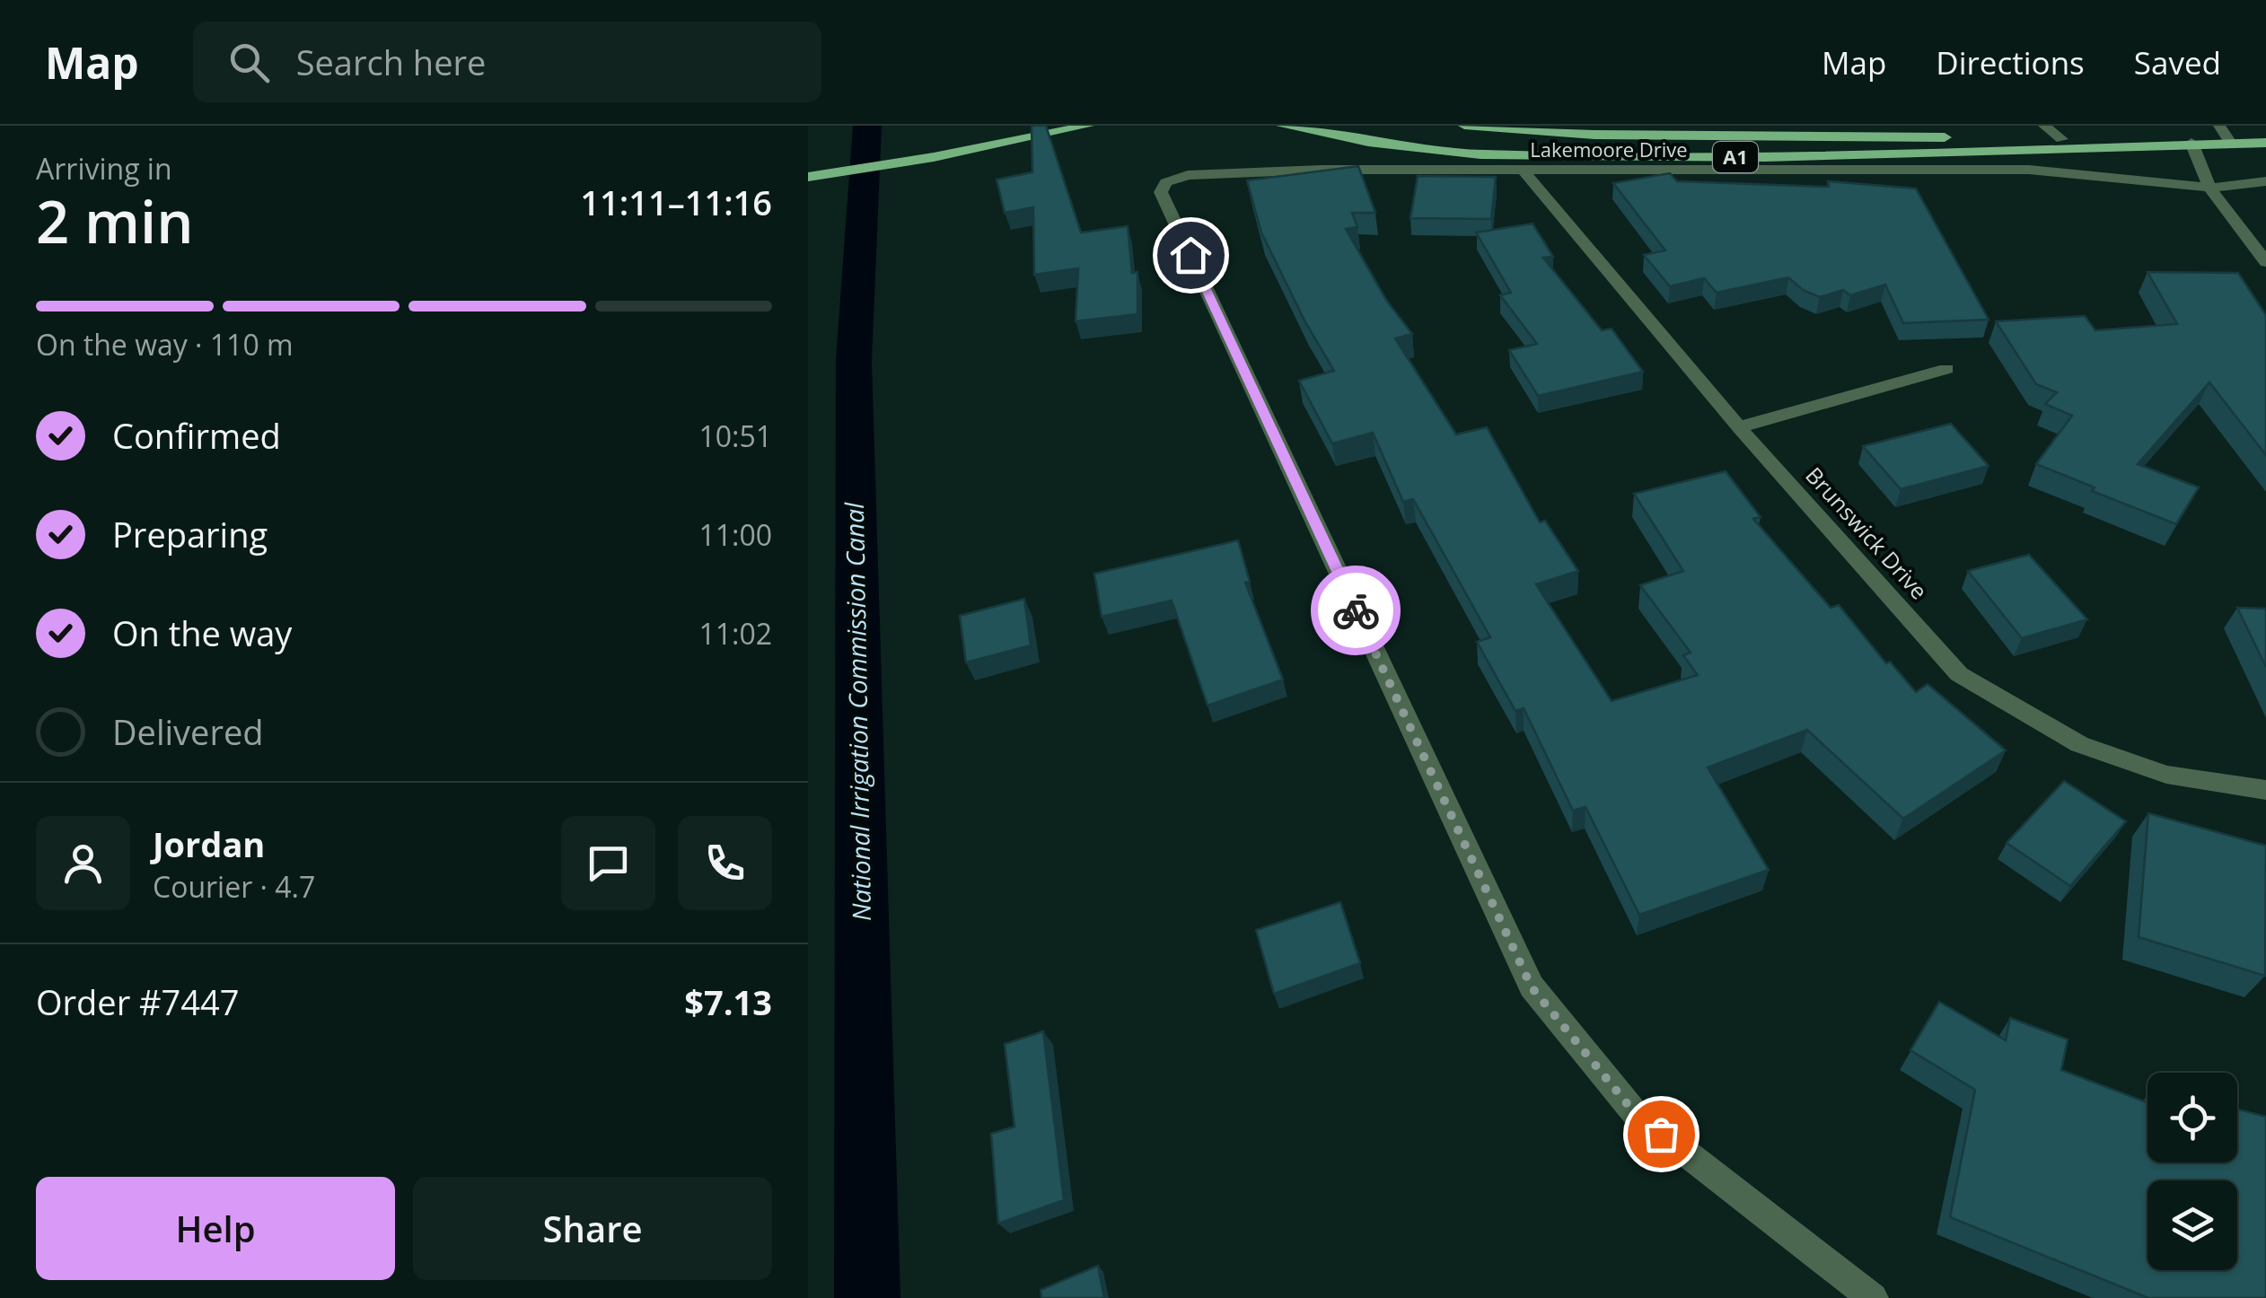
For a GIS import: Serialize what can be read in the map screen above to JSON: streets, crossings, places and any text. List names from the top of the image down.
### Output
{
  "streets": {
    "main road": ["A1"],
    "street": ["Lakemoore Drive", "Brunswick Drive"]
  },
  "crossings": [
    ["Lakemoore Drive", "Brunswick Drive"]
  ],
  "water": ["National Irrigation Commission Canal"],
  "page": {
    "header": "Map",
    "search": "Search here",
    "nav": ["Map", "Directions", "Saved"],
    "heading": ["2 min", "Arriving in", "11:11–11:16"],
    "panel": [
      "Jordan",
      "Courier · 4.7",
      "Order #7447",
      "$7.13"
    ],
    "bar": "On the way · 110 m",
    "list": [
      ["Confirmed", "10:51"],
      ["Preparing", "11:00"],
      ["On the way", "11:02"],
      "Delivered"
    ],
    "buttons": ["Help", "Share"]
  }
}
